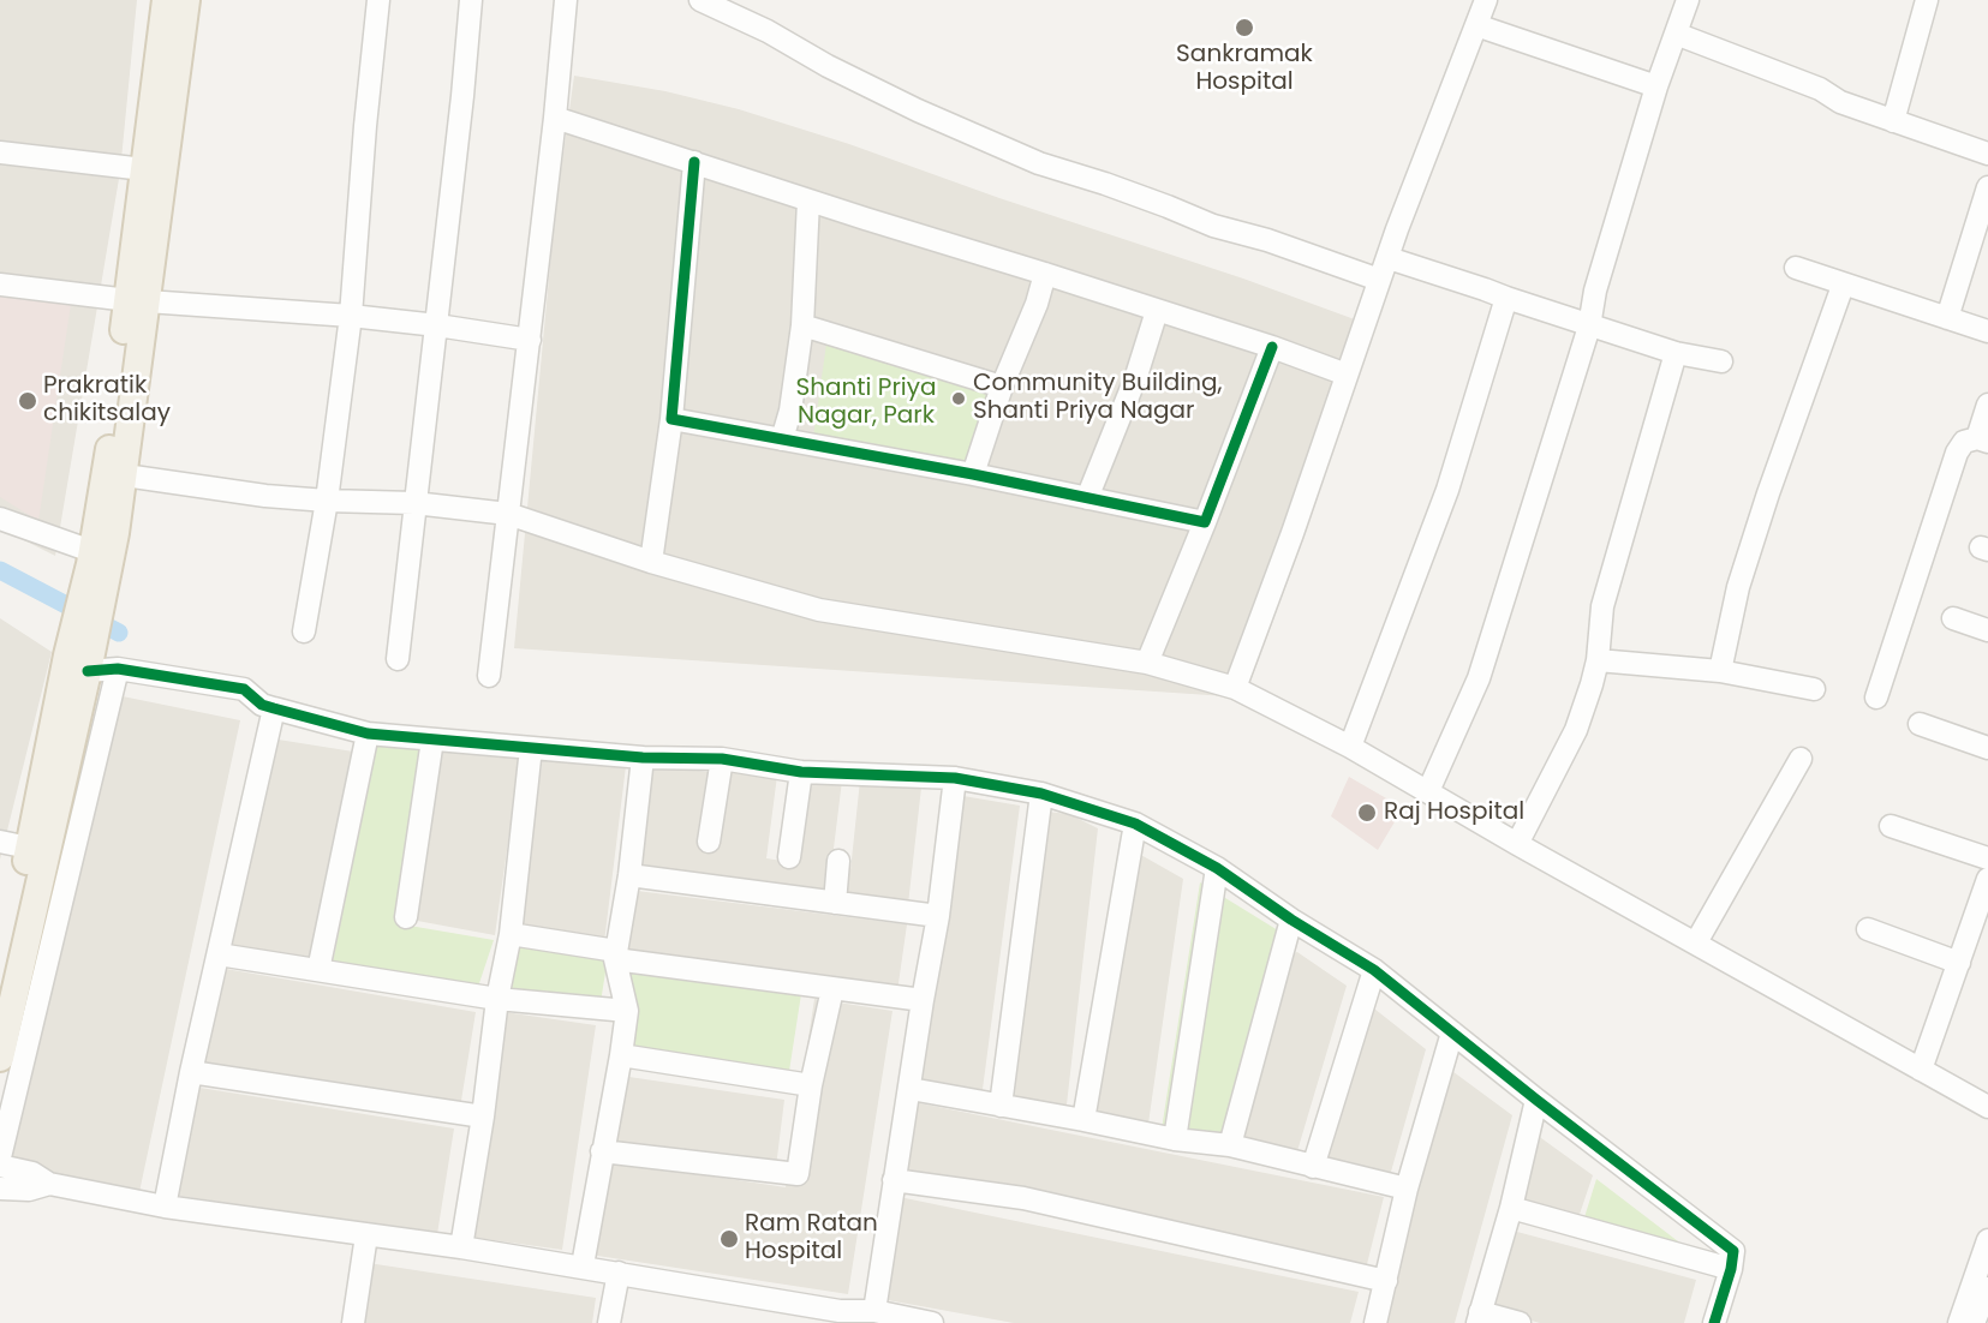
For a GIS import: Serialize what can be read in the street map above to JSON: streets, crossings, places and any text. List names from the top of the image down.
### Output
{
  "parks": ["Shanti Priya Nagar, Park"],
  "places": [
    "Sankramak Hospital",
    "Community Building, Shanti Priya Nagar",
    "Prakratik chikitsalay",
    "Raj Hospital",
    "Ram Ratan Hospital"
  ]
}
